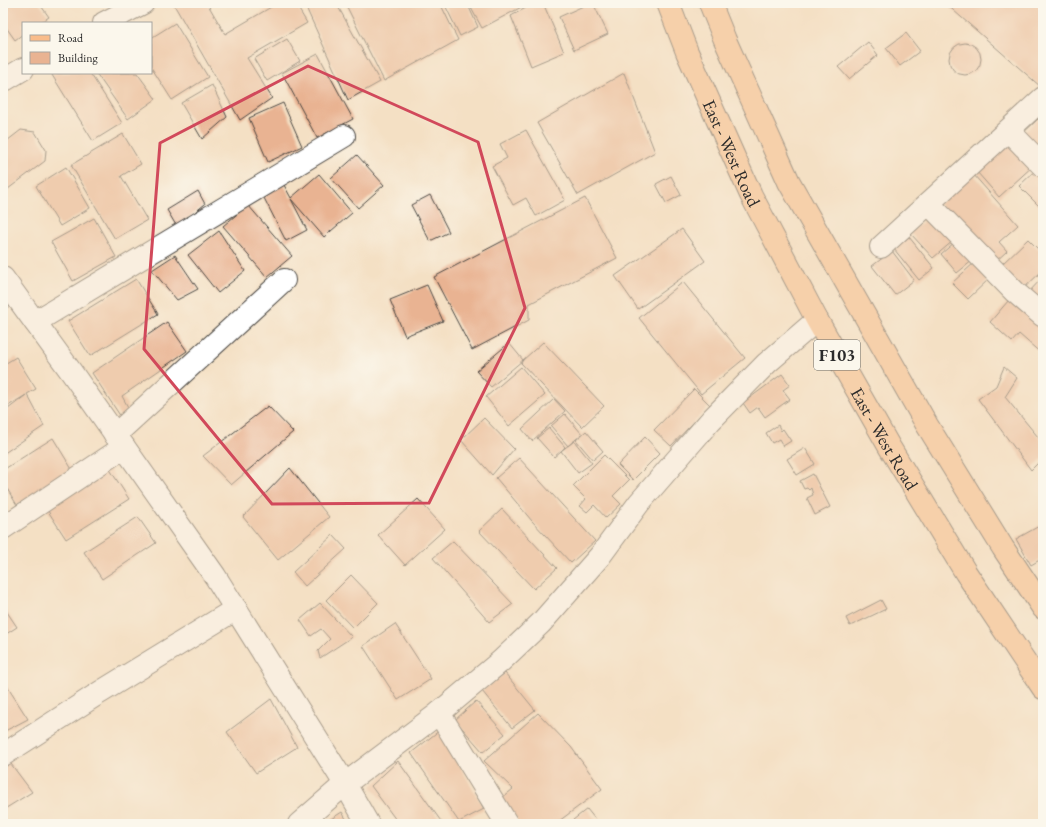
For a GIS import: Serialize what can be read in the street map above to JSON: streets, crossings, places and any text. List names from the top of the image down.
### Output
{
  "streets": {
    "main road": ["East - West Road", "F103"]
  },
  "legend": ["Road", "Building"]
}
